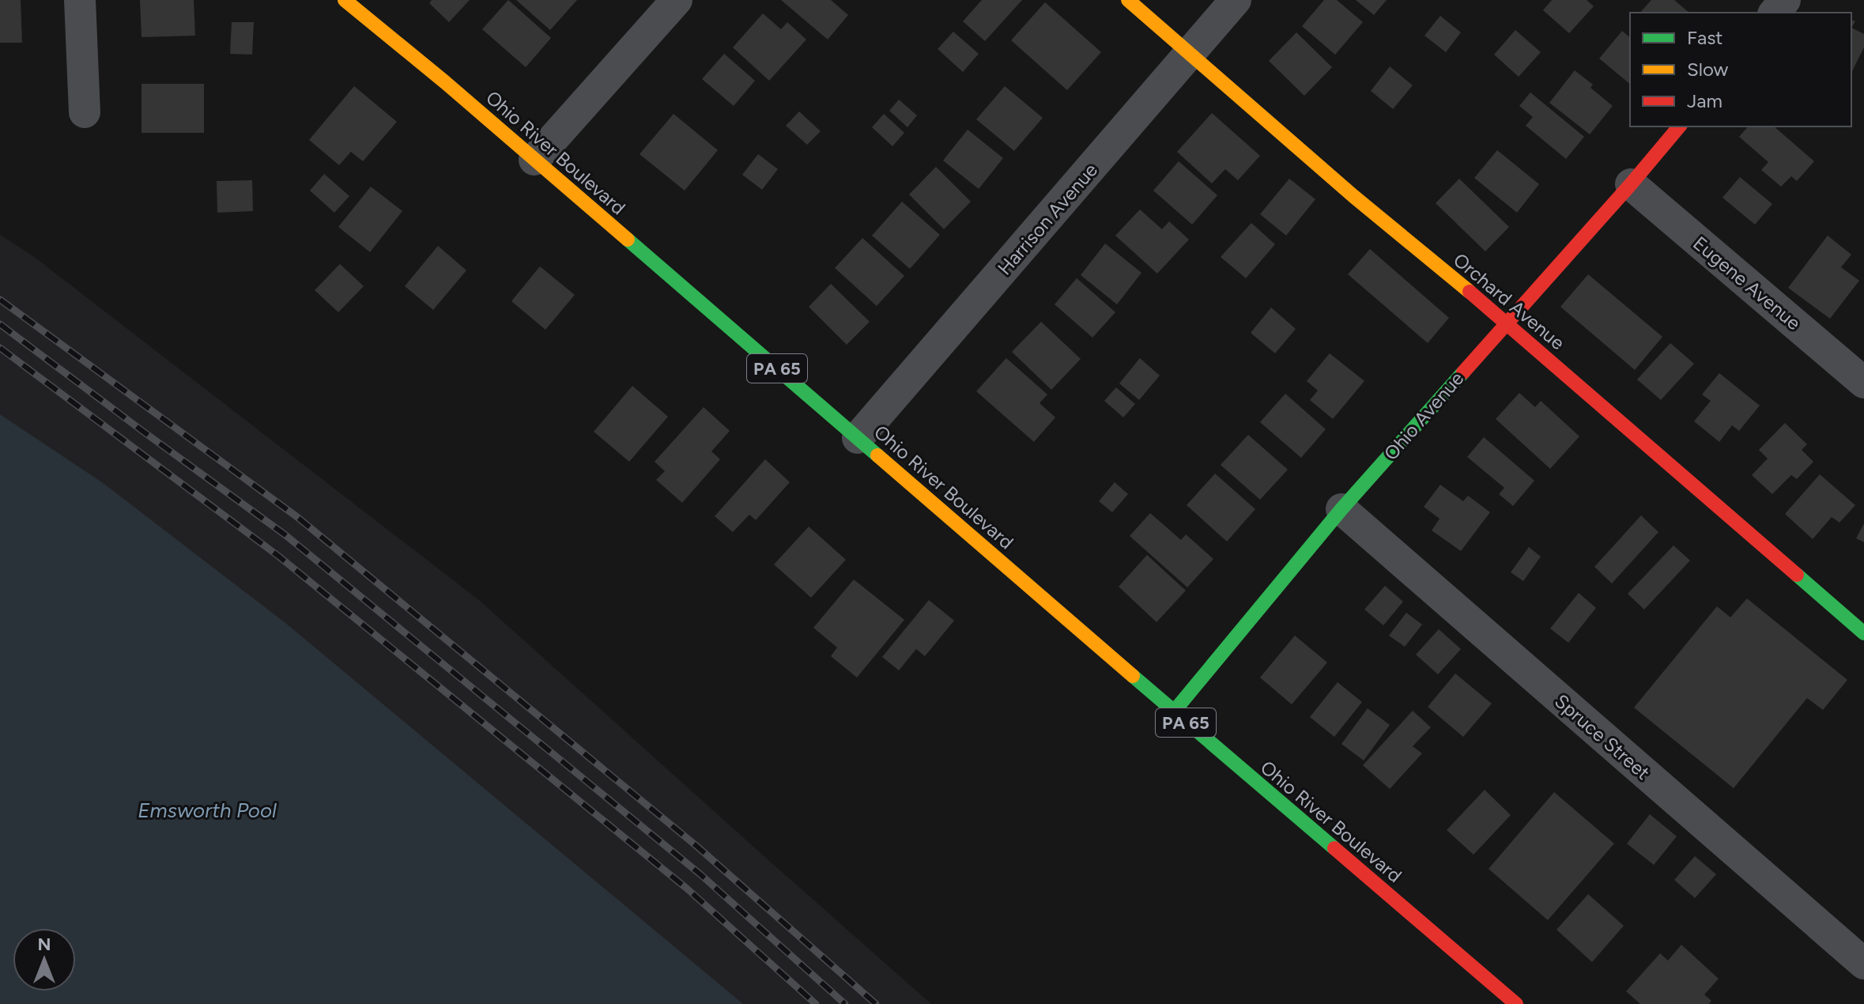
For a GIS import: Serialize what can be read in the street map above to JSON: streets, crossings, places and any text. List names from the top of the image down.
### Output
{
  "streets": {
    "main road": [
      "Ohio River Boulevard",
      "Orchard Avenue",
      "PA 65",
      "Ohio Avenue"
    ],
    "street": ["Harrison Avenue", "Eugene Avenue", "Spruce Street"]
  },
  "crossings": [
    ["Ohio River Boulevard", "Harrison Avenue"],
    ["Ohio River Boulevard", "Ohio Avenue"],
    ["Harrison Avenue", "Orchard Avenue"],
    ["Eugene Avenue", "Ohio Avenue"],
    ["Orchard Avenue", "Ohio Avenue"],
    ["Ohio Avenue", "Spruce Street"]
  ],
  "water": ["Emsworth Pool"],
  "legend": ["Fast", "Slow", "Jam"],
  "north": "top"
}
